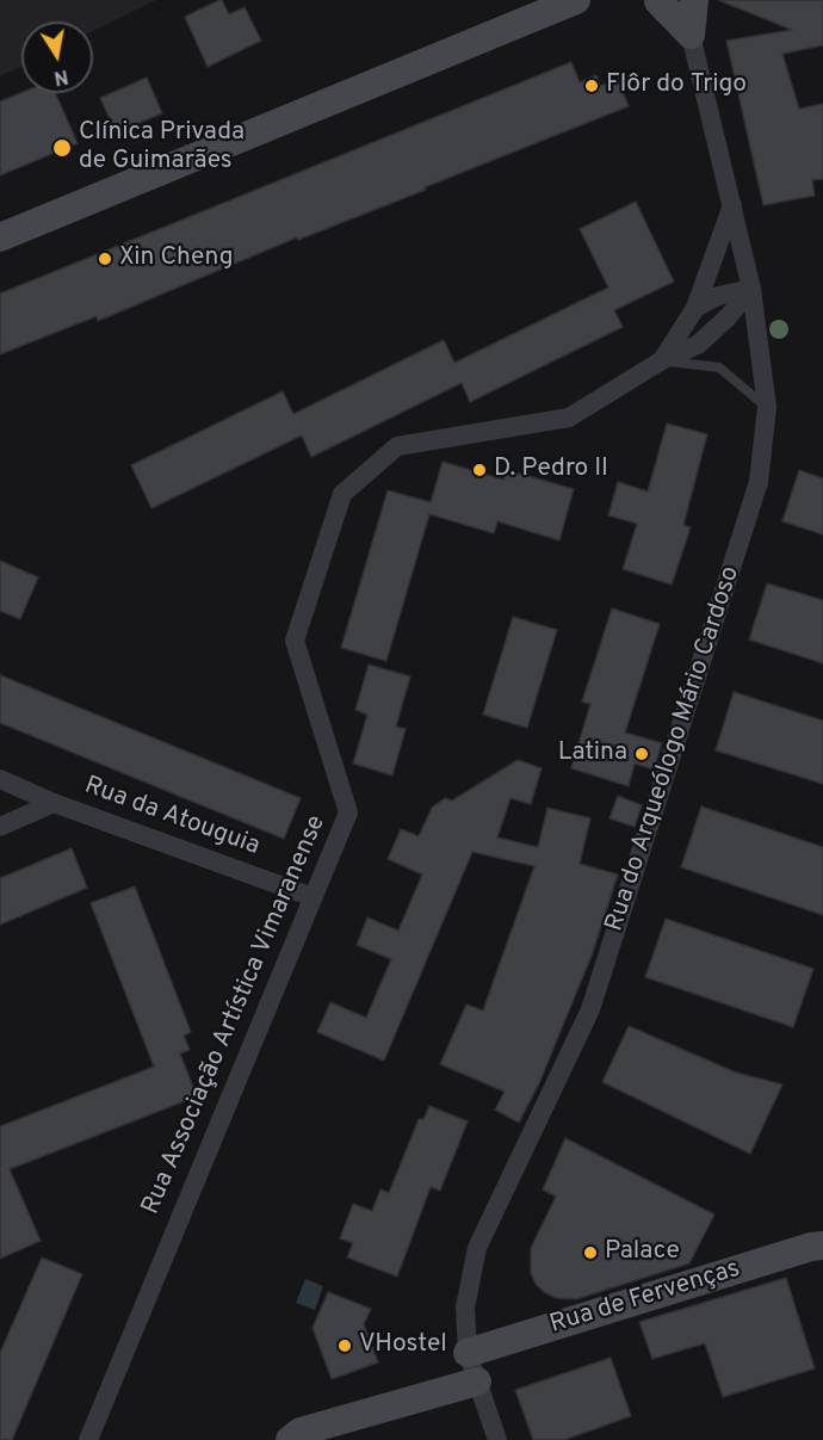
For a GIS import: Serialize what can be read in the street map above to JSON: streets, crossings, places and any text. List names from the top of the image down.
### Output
{
  "streets": {
    "street": [
      "Rua do Arqueólogo Mário Cardoso",
      "Rua da Atouguia",
      "Rua Associação Artística Vimaranense",
      "Rua de Fervenças"
    ]
  },
  "crossings": [
    ["Rua do Arqueólogo Mário Cardoso", "Rua Associação Artística Vimaranense"],
    ["Rua do Arqueólogo Mário Cardoso", "Rua de Fervenças"],
    ["Rua da Atouguia", "Rua Associação Artística Vimaranense"]
  ],
  "places": [
    "Flôr do Trigo",
    "Clínica Privada de Guimarães",
    "Xin Cheng",
    "D. Pedro II",
    "Latina",
    "Palace",
    "VHostel"
  ],
  "north": "bottom"
}
